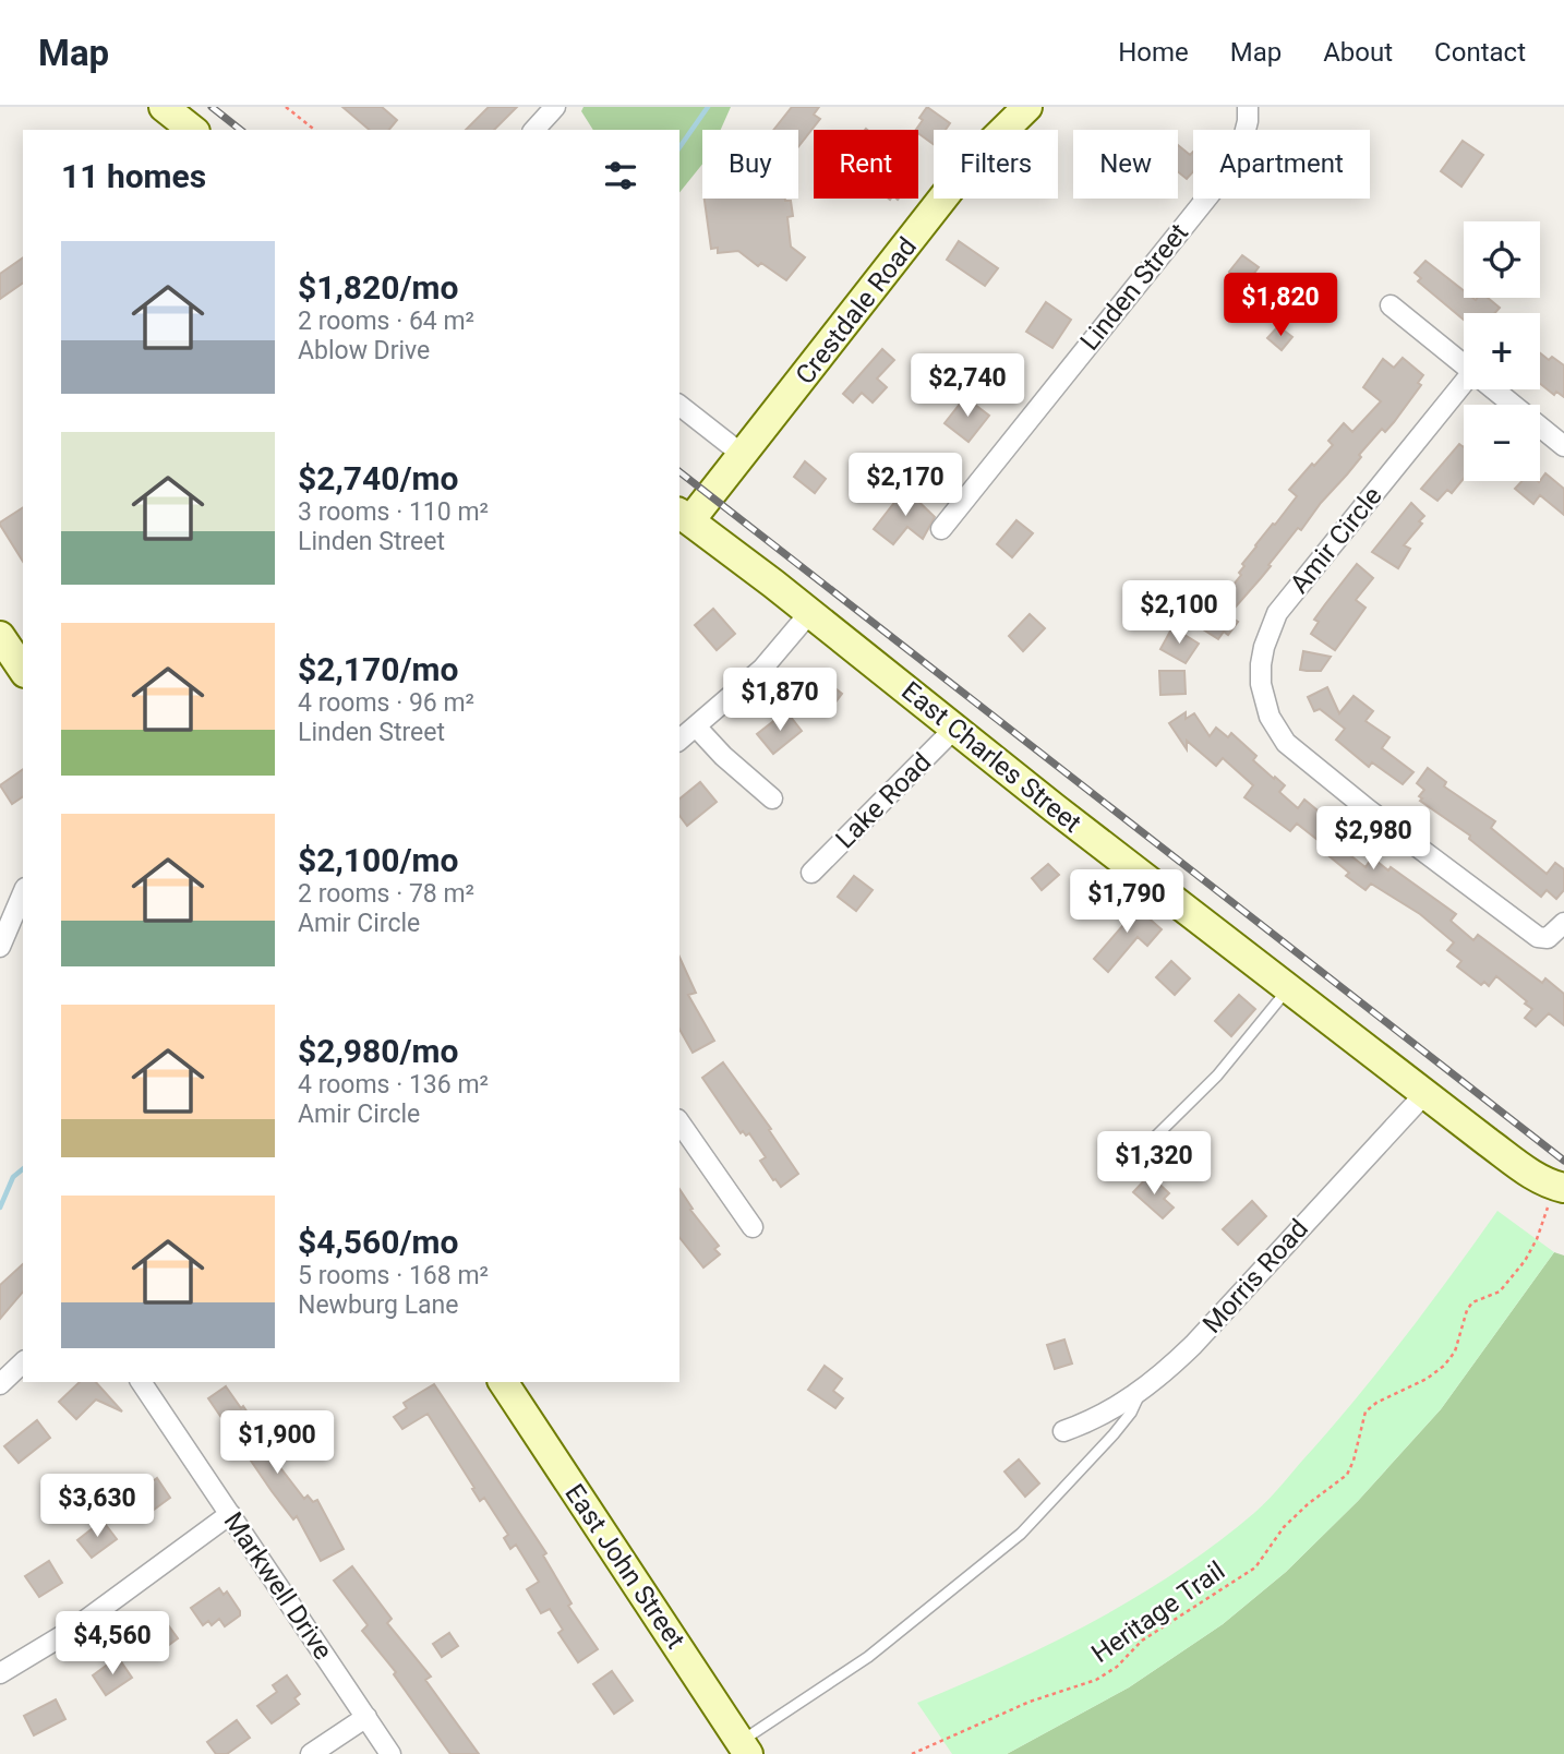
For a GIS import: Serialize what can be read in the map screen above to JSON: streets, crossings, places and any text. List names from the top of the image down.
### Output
{
  "streets": {
    "street": [
      "Linden Street",
      "Crestdale Road",
      "Amir Circle",
      "East Charles Street",
      "Lake Road",
      "Morris Road",
      "East John Street",
      "Markwell Drive"
    ],
    "path": ["Heritage Trail"]
  },
  "crossings": [
    ["Crestdale Road", "East Charles Street"],
    ["East Charles Street", "Lake Road"],
    ["East Charles Street", "Morris Road"],
    ["East Charles Street", "Heritage Trail"]
  ],
  "page": {
    "header": "Map",
    "nav": [
      "Home",
      "Map",
      "About",
      "Contact"
    ],
    "chip": [
      "Buy",
      "Rent",
      "Filters",
      "New",
      "Apartment"
    ],
    "heading": "11 homes",
    "map_buttons": ["+", "−"],
    "list": [
      {
        "name": "$1,820/mo",
        "note": "2 rooms · 64 m² · Ablow Drive"
      },
      {
        "name": "$2,740/mo",
        "note": "3 rooms · 110 m² · Linden Street"
      },
      {
        "name": "$2,170/mo",
        "note": "4 rooms · 96 m² · Linden Street"
      },
      {
        "name": "$2,100/mo",
        "note": "2 rooms · 78 m² · Amir Circle"
      },
      {
        "name": "$2,980/mo",
        "note": "4 rooms · 136 m² · Amir Circle"
      },
      {
        "name": "$4,560/mo",
        "note": "5 rooms · 168 m² · Newburg Lane"
      }
    ],
    "price": [
      "$1,820",
      "$2,740",
      "$2,170",
      "$2,100",
      "$1,870",
      "$2,980",
      "$1,790",
      "$1,320",
      "$1,900",
      "$3,630",
      "$4,560"
    ]
  }
}
